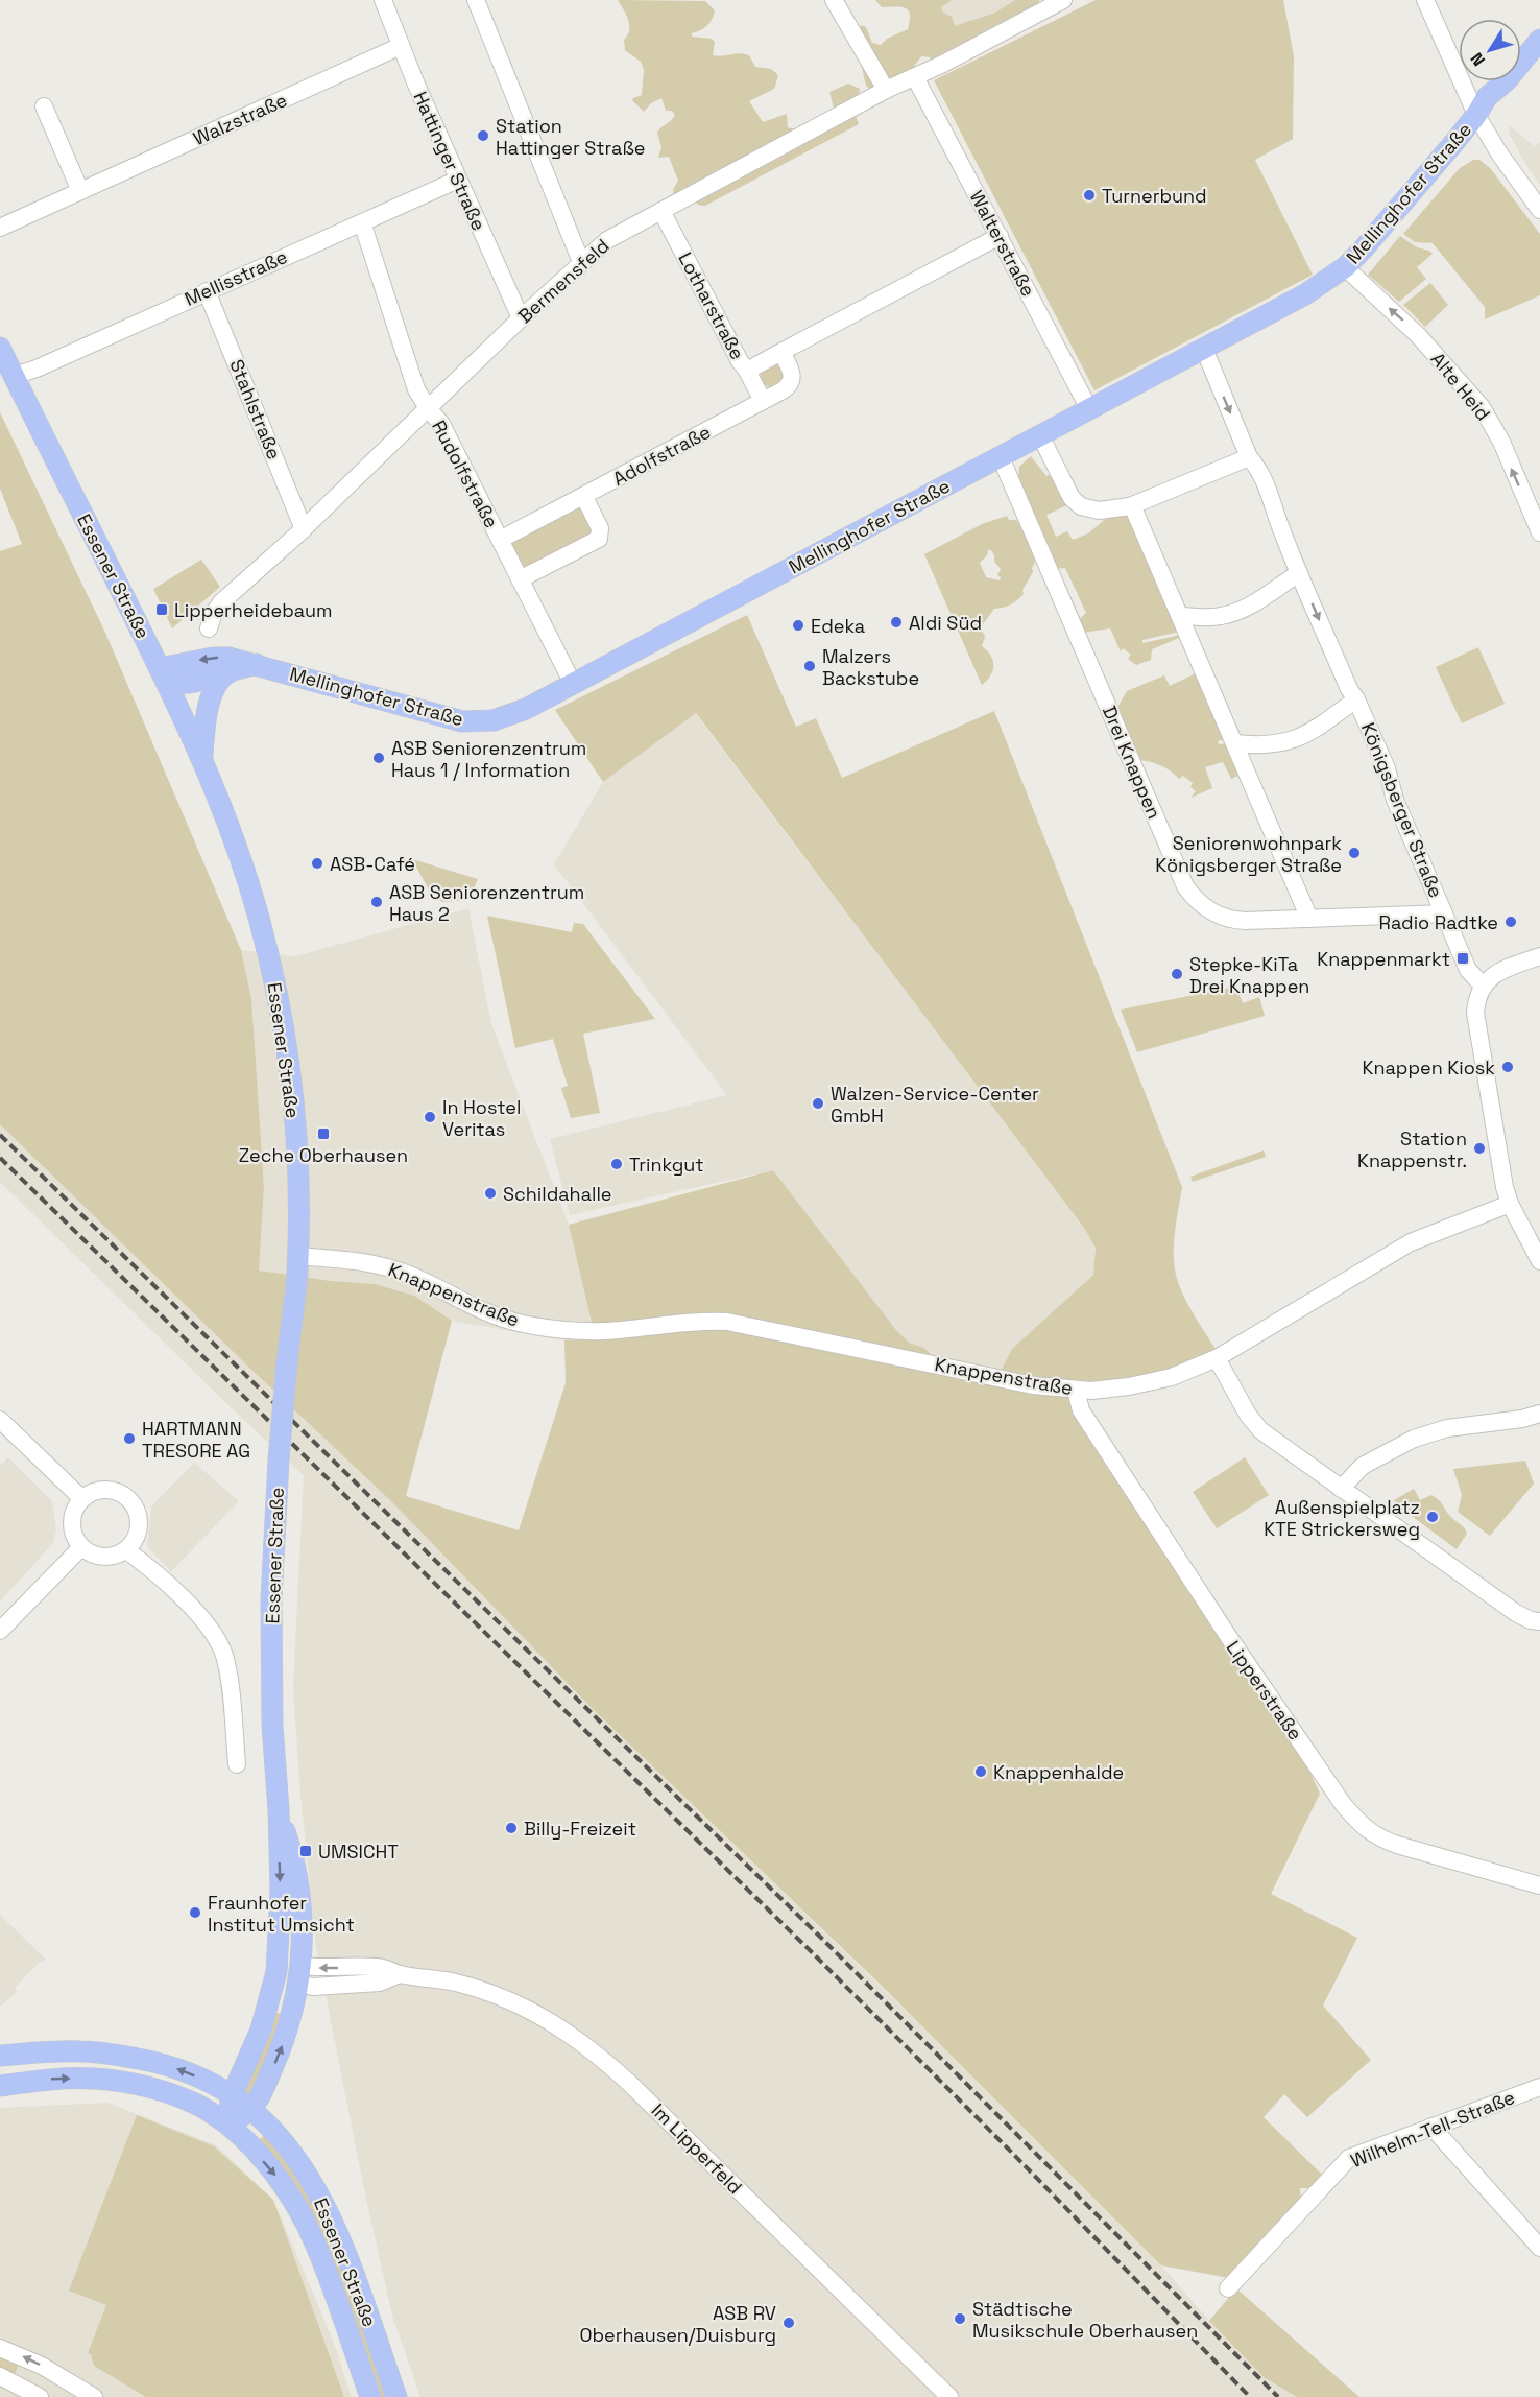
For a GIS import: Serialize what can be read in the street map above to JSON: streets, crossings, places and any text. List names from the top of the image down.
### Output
{
  "streets": {
    "main road": ["Mellinghofer Straße", "Essener Straße"],
    "street": [
      "Walzstraße",
      "Hattinger Straße",
      "Walterstraße",
      "Mellisstraße",
      "Bermensfeld",
      "Lotharstraße",
      "Alte Heid",
      "Stahlstraße",
      "Adolfstraße",
      "Rudolfstraße",
      "Drei Knappen",
      "Königsberger Straße",
      "Knappenstraße",
      "Lipperstraße",
      "Wilhelm-Tell-Straße",
      "Im Lipperfeld"
    ]
  },
  "crossings": [
    ["Walzstraße", "Hattinger Straße"],
    ["Hattinger Straße", "Mellisstraße"],
    ["Hattinger Straße", "Bermensfeld"],
    ["Mellinghofer Straße", "Walterstraße"],
    ["Mellinghofer Straße", "Alte Heid"],
    ["Mellinghofer Straße", "Rudolfstraße"],
    ["Mellinghofer Straße", "Essener Straße"],
    ["Mellinghofer Straße", "Drei Knappen"],
    ["Mellinghofer Straße", "Königsberger Straße"],
    ["Walterstraße", "Bermensfeld"],
    ["Mellisstraße", "Stahlstraße"],
    ["Mellisstraße", "Rudolfstraße"],
    ["Mellisstraße", "Essener Straße"],
    ["Bermensfeld", "Lotharstraße"],
    ["Bermensfeld", "Stahlstraße"],
    ["Bermensfeld", "Rudolfstraße"],
    ["Lotharstraße", "Adolfstraße"],
    ["Adolfstraße", "Rudolfstraße"],
    ["Essener Straße", "Knappenstraße"],
    ["Essener Straße", "Im Lipperfeld"],
    ["Drei Knappen", "Königsberger Straße"],
    ["Knappenstraße", "Lipperstraße"]
  ],
  "one_way": ["Alte Heid"],
  "places": {
    "other": [
      "Station Hattinger Straße",
      "Turnerbund",
      "Aldi Süd",
      "Edeka",
      "Malzers Backstube",
      "ASB Seniorenzentrum Haus 1 / Information",
      "Seniorenwohnpark Königsberger Straße",
      "ASB-Café",
      "ASB Seniorenzentrum Haus 2",
      "Radio Radtke",
      "Stepke-KiTa Drei Knappen",
      "Knappen Kiosk",
      "Walzen-Service-Center GmbH",
      "In Hostel Veritas",
      "Station Knappenstr.",
      "Trinkgut",
      "Schildahalle",
      "HARTMANN TRESORE AG",
      "Außenspielplatz KTE Strickersweg",
      "Knappenhalde",
      "Billy-Freizeit",
      "Fraunhofer Institut Umsicht",
      "Städtische Musikschule Oberhausen",
      "ASB RV Oberhausen/Duisburg"
    ],
    "transit": [
      "Lipperheidebaum",
      "Knappenmarkt",
      "Zeche Oberhausen",
      "UMSICHT"
    ]
  },
  "north": "bottom left"
}
